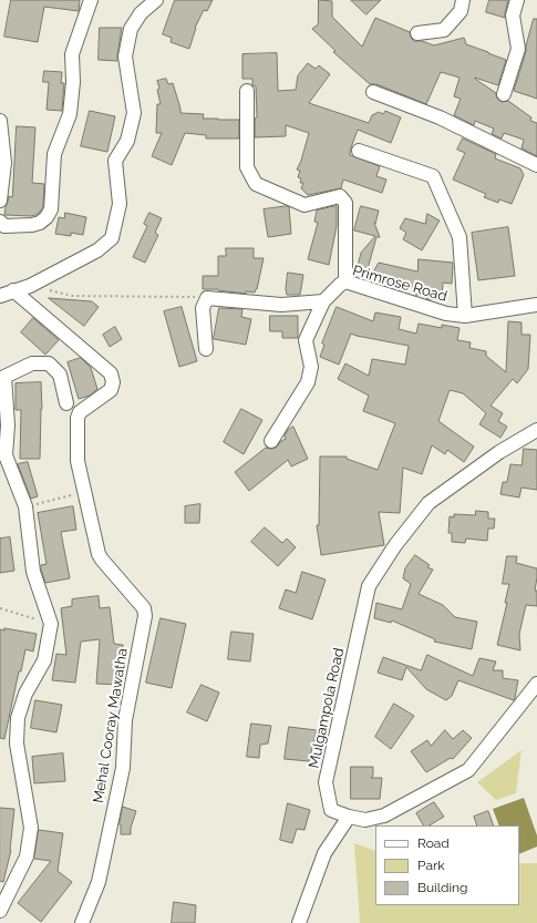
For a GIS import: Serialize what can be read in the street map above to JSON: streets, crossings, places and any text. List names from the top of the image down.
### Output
{
  "streets": {
    "street": ["Primrose Road", "Mulgampola Road", "Mehal Cooray Mawatha"]
  },
  "legend": ["Road", "Park", "Building"]
}
